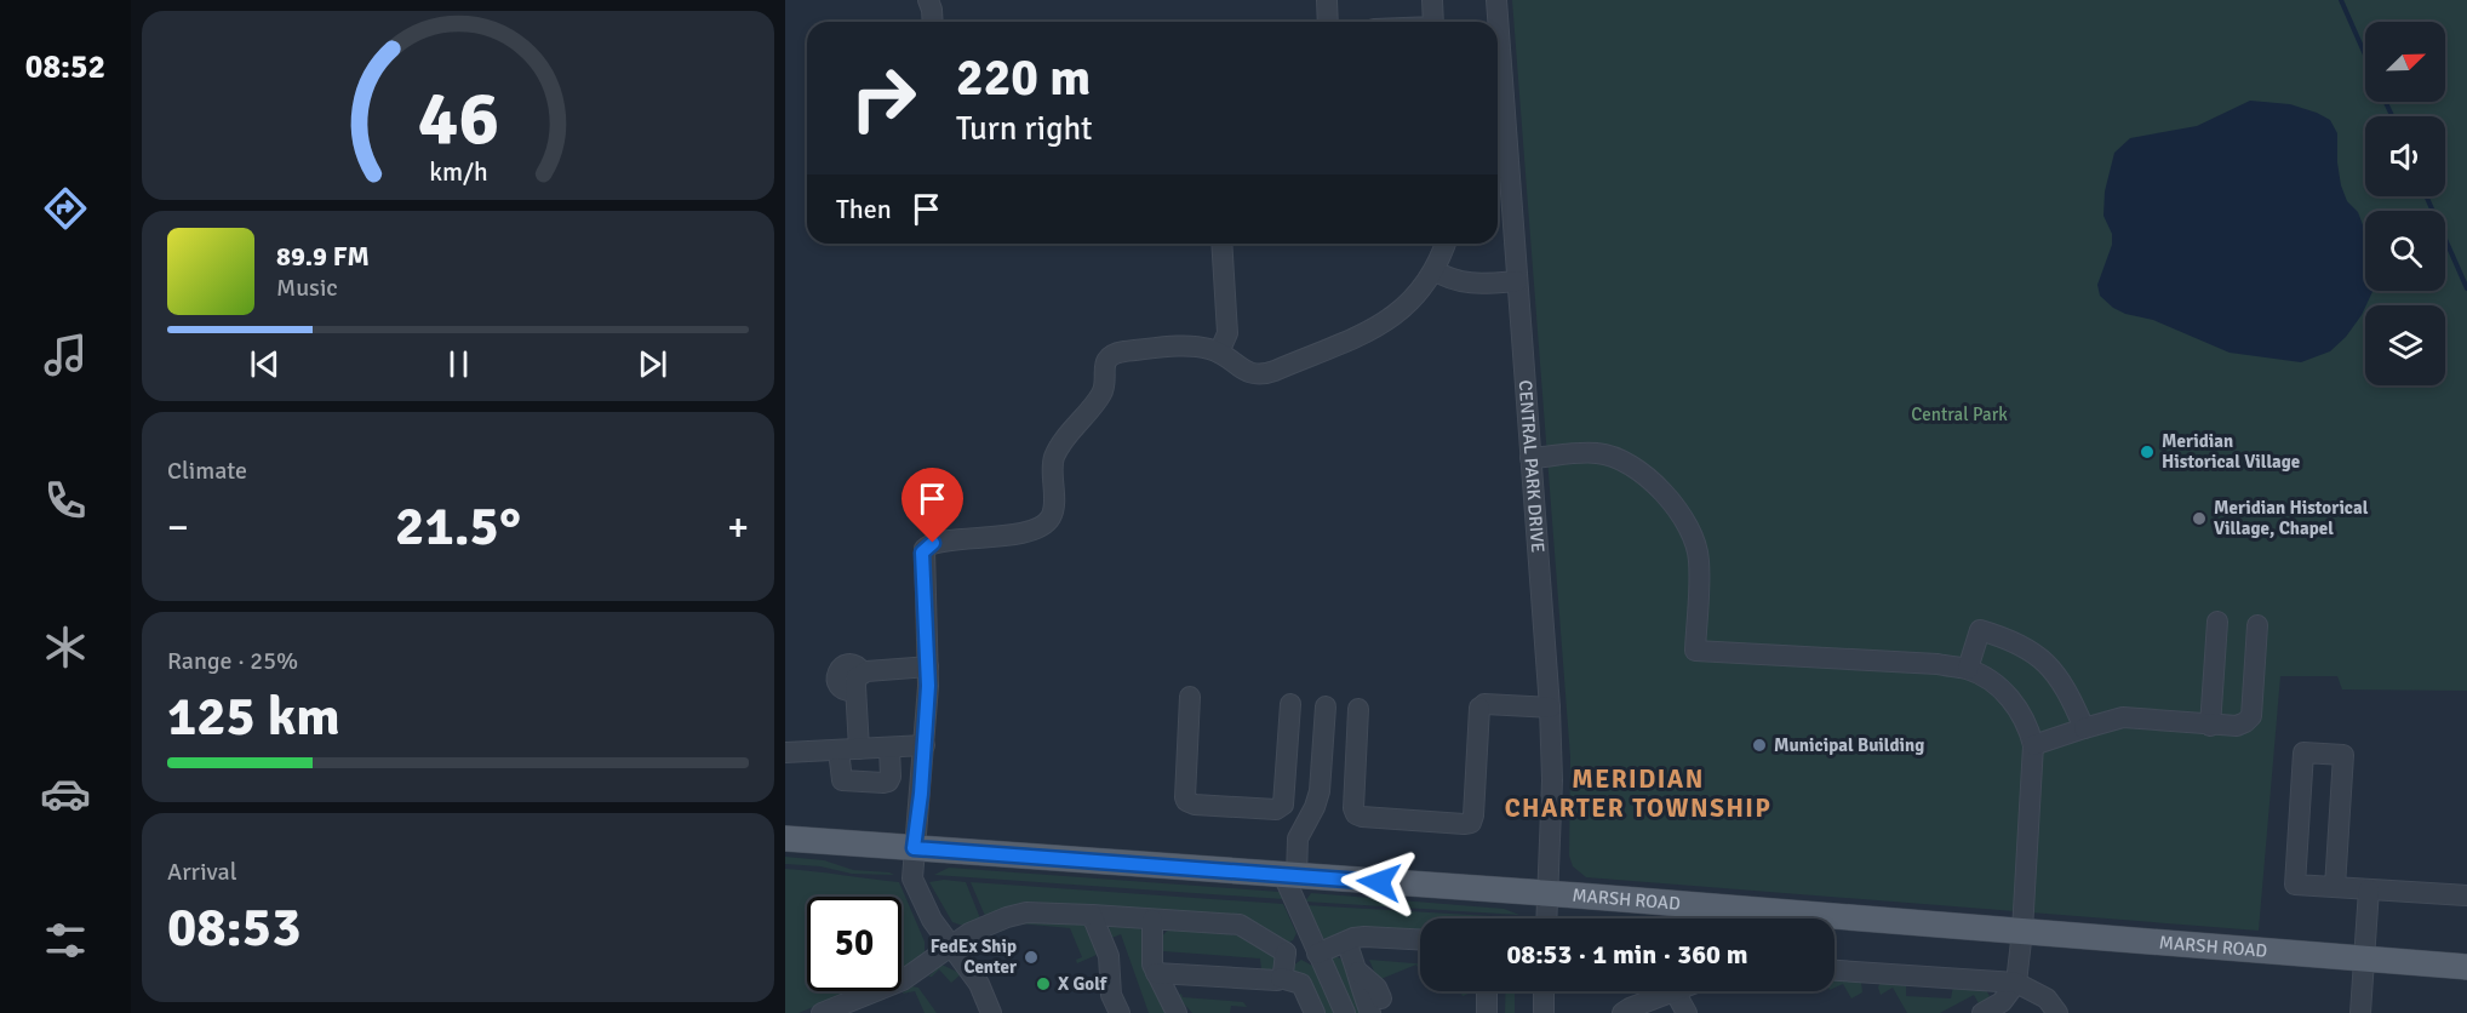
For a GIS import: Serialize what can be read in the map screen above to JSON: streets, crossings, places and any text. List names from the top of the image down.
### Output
{
  "streets": {
    "main road": ["MARSH ROAD"],
    "street": ["CENTRAL PARK DRIVE"]
  },
  "crossings": [
    ["CENTRAL PARK DRIVE", "MARSH ROAD"]
  ],
  "districts": ["MERIDIAN CHARTER TOWNSHIP"],
  "parks": ["Central Park"],
  "places": [
    "Meridian Historical Village",
    "Meridian Historical Village, Chapel",
    "Municipal Building",
    "FedEx Ship Center",
    "X Golf"
  ],
  "north": "top right",
  "page": {
    "tabs": "08:52",
    "turn": ["220 m", "Turn right"],
    "then": "Then",
    "song": ["89.9 FM", "Music"],
    "tile": [
      "Climate",
      ["Range · 25%", "125 km"],
      ["Arrival", "08:53"]
    ],
    "heat": ["−", "21.5°", "+"],
    "limit": "50",
    "trip": "08:53 · 1 min · 360 m",
    "gauge": ["46", "km/h"]
  }
}
